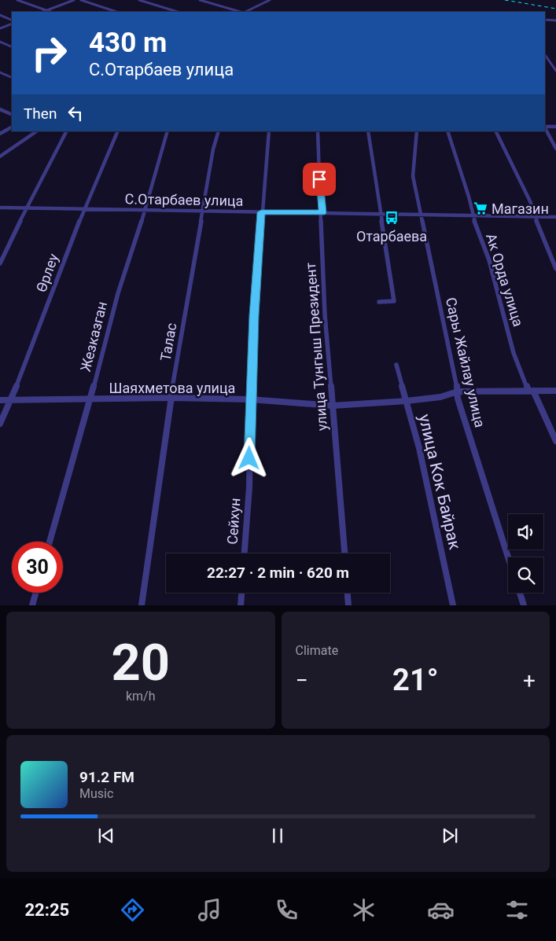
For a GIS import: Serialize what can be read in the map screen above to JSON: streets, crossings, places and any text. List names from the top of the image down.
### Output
{
  "streets": {
    "street": [
      "С.Отарбаев улица",
      "Өрлеу",
      "Ак Орда улица",
      "Жезказган",
      "Талас",
      "улица Тунгыш Президент",
      "Сары Жайлау улица",
      "Шаяхметова улица",
      "улица Кок Байрак",
      "Сейхун"
    ]
  },
  "crossings": [
    ["С.Отарбаев улица", "Өрлеу"],
    ["С.Отарбаев улица", "Ак Орда улица"],
    ["С.Отарбаев улица", "Жезказган"],
    ["С.Отарбаев улица", "Талас"],
    ["С.Отарбаев улица", "улица Тунгыш Президент"],
    ["С.Отарбаев улица", "Сары Жайлау улица"],
    ["С.Отарбаев улица", "Сейхун"],
    ["Өрлеу", "Шаяхметова улица"],
    ["Ак Орда улица", "Шаяхметова улица"],
    ["Жезказган", "Шаяхметова улица"],
    ["Талас", "Шаяхметова улица"],
    ["улица Тунгыш Президент", "Шаяхметова улица"],
    ["Сары Жайлау улица", "Шаяхметова улица"],
    ["Шаяхметова улица", "улица Кок Байрак"],
    ["Шаяхметова улица", "Сейхун"]
  ],
  "places": {
    "supermarket": ["Магазин"],
    "bus stop": ["Отарбаева"]
  },
  "page": {
    "turn": ["430 m", "С.Отарбаев улица"],
    "then": "Then",
    "limit": "30",
    "trip": "22:27 · 2 min · 620 m",
    "tile": [
      ["20", "km/h"],
      "Climate"
    ],
    "heat": ["−", "21°", "+"],
    "song": ["91.2 FM", "Music"],
    "tabs": "22:25"
  }
}
